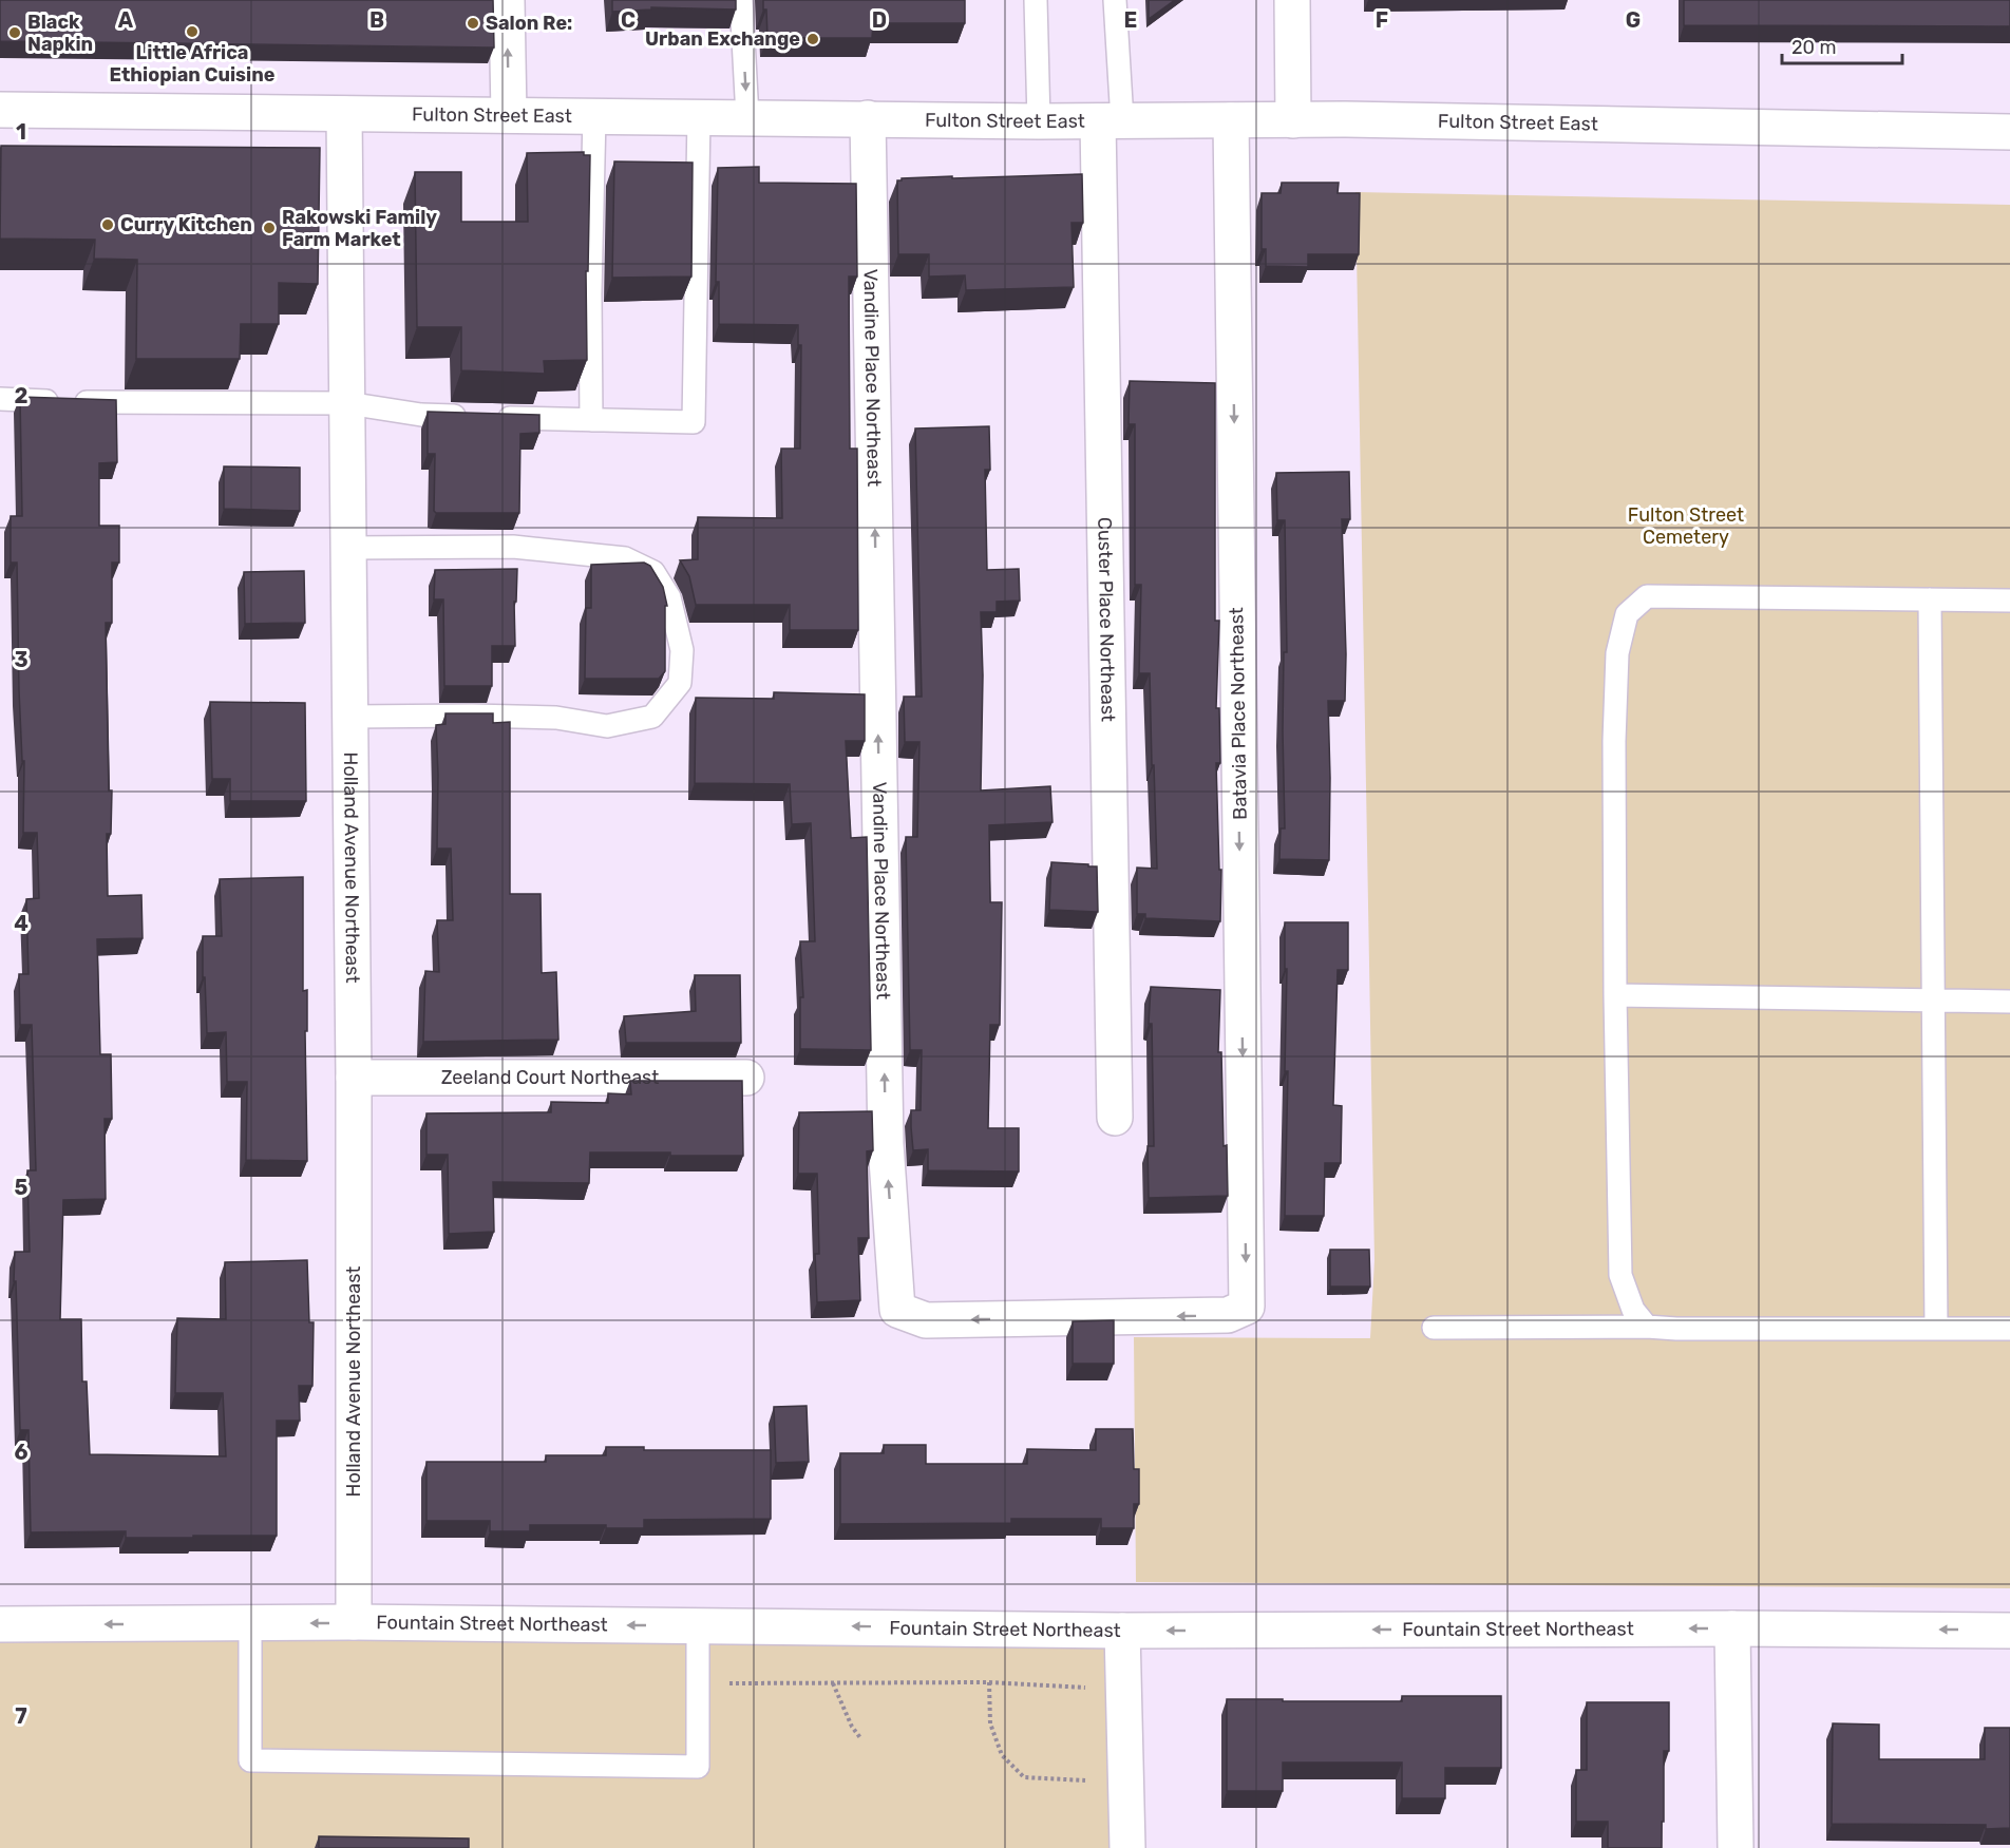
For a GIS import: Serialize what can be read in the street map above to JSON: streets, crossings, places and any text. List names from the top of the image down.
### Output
{
  "streets": {
    "street": [
      "Fulton Street East",
      "Vandine Place Northeast",
      "Custer Place Northeast",
      "Batavia Place Northeast",
      "Holland Avenue Northeast",
      "Zeeland Court Northeast",
      "Fountain Street Northeast"
    ]
  },
  "crossings": [
    ["Fulton Street East", "Vandine Place Northeast"],
    ["Fulton Street East", "Custer Place Northeast"],
    ["Fulton Street East", "Batavia Place Northeast"],
    ["Fulton Street East", "Holland Avenue Northeast"],
    ["Vandine Place Northeast", "Batavia Place Northeast"],
    ["Holland Avenue Northeast", "Zeeland Court Northeast"],
    ["Holland Avenue Northeast", "Fountain Street Northeast"]
  ],
  "one_way": ["Vandine Place Northeast", "Batavia Place Northeast", "Fountain Street Northeast"],
  "parks": ["Fulton Street Cemetery"],
  "places": [
    "Salon Re:",
    "Little Africa Ethiopian Cuisine",
    "Black Napkin",
    "Urban Exchange",
    "Curry Kitchen",
    "Rakowski Family Farm Market"
  ],
  "scale_bar": "20 m",
  "grid": {
    "columns": [
      "A",
      "B",
      "C",
      "D",
      "E",
      "F",
      "G"
    ],
    "rows": [
      "1",
      "2",
      "3",
      "4",
      "5",
      "6",
      "7"
    ]
  }
}
